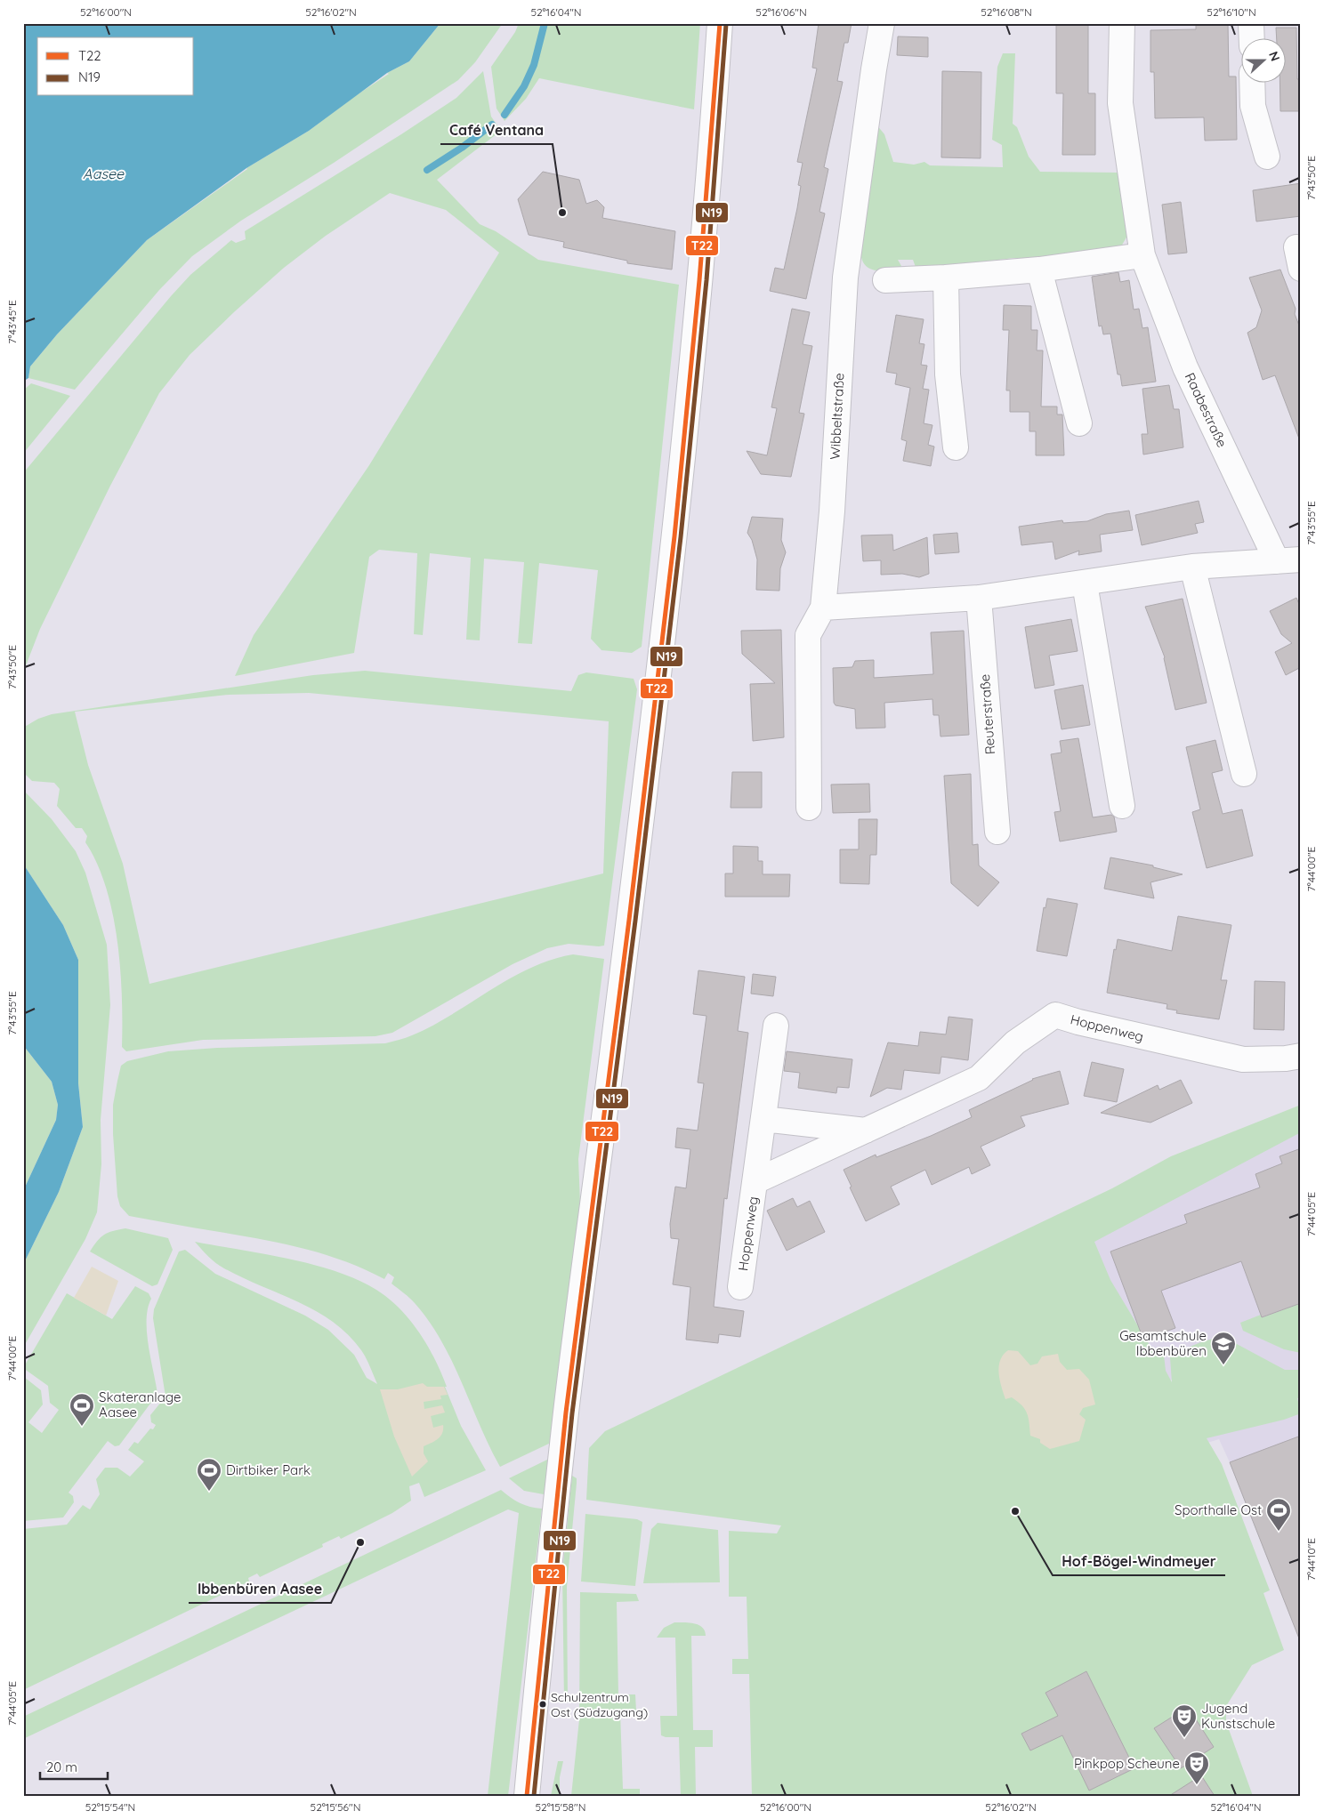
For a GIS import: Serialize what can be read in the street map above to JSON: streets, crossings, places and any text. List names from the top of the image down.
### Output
{
  "streets": {
    "street": [
      "Raabestraße",
      "Wibbeltstraße",
      "Reuterstraße",
      "Hoppenweg"
    ]
  },
  "water": ["Aasee"],
  "places": {
    "other": [
      "Café Ventana",
      "Hof-Bögel-Windmeyer",
      "Ibbenbüren Aasee",
      "Schulzentrum Ost (Südzugang)"
    ],
    "school or university": ["Gesamtschule Ibbenbüren"],
    "sports": ["Skateranlage Aasee", "Dirtbiker Park", "Sporthalle Ost"],
    "theatre": ["Jugend Kunstschule", "Pinkpop Scheune"]
  },
  "lines": ["transit line T22", "transit line N19"],
  "legend": ["T22", "N19"],
  "scale_bar": "20 m",
  "north": "right",
  "coordinates": [
    "52°16'00\"N",
    "52°16'02\"N",
    "52°16'04\"N",
    "52°16'06\"N",
    "52°16'08\"N",
    "52°16'10\"N",
    "7°43'50\"E",
    "7°43'45\"E",
    "7°43'55\"E",
    "7°44'00\"E",
    "7°44'05\"E",
    "7°44'10\"E",
    "52°15'54\"N",
    "52°15'56\"N",
    "52°15'58\"N"
  ]
}
